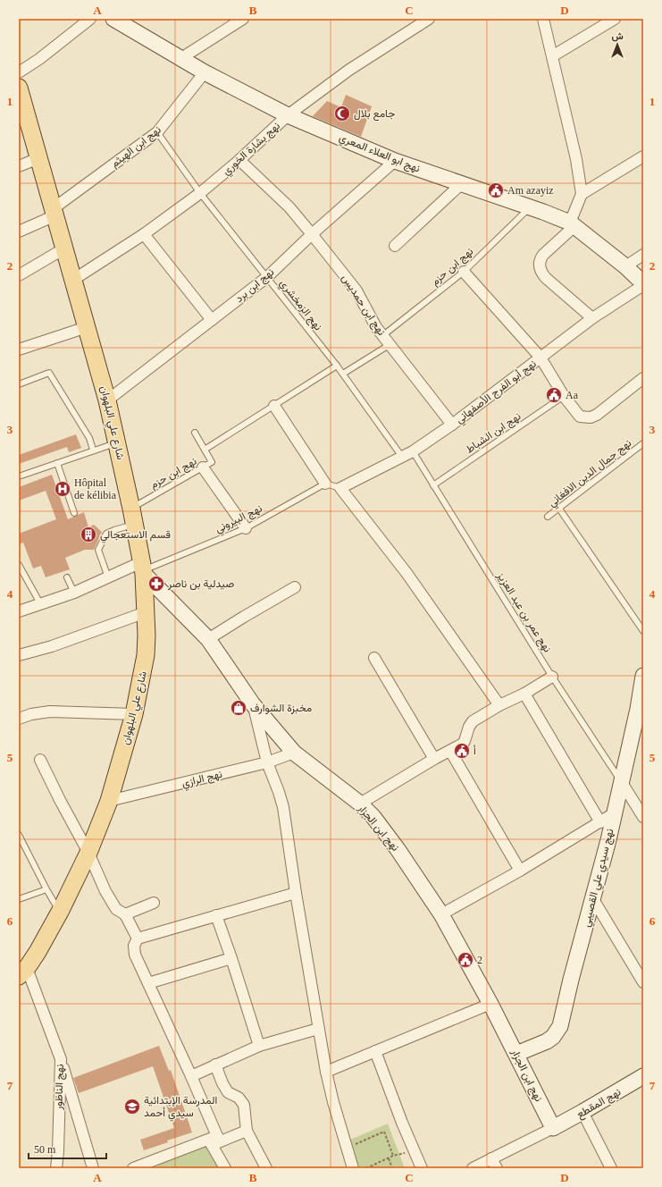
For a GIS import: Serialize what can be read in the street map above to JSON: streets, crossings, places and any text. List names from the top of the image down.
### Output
{
  "streets": {
    "main road": ["شارع علي البلهوان"],
    "street": [
      "نهج ابن الهيثم",
      "نهج بشارة الخوري",
      "نهج ابو العلاء المعري",
      "نهج ابن برد",
      "نهج ابن حمديس",
      "نهج أبو الفرج الأصفهاني",
      "نهج الرازي",
      "نهج ابن الجزار",
      "نهج سيدي علي القصيبي",
      "نهج الناظور",
      "نهج المقطع"
    ],
    "lane": [
      "نهج ابن حزم",
      "نهج الزمخشري",
      "نهج ابن الشباط",
      "نهج جمال الدين الافغاني",
      "نهج البيروني",
      "نهج عمر بن عبد العزيز"
    ]
  },
  "crossings": [
    ["نهج ابن الهيثم", "نهج ابو العلاء المعري"],
    ["نهج ابن الهيثم", "نهج الزمخشري"],
    ["نهج ابن الهيثم", "شارع علي البلهوان"],
    ["نهج بشارة الخوري", "نهج ابو العلاء المعري"],
    ["نهج بشارة الخوري", "نهج الزمخشري"],
    ["نهج بشارة الخوري", "نهج ابن حمديس"],
    ["نهج بشارة الخوري", "شارع علي البلهوان"],
    ["نهج ابو العلاء المعري", "نهج ابن حزم"],
    ["نهج ابو العلاء المعري", "نهج ابن برد"],
    ["نهج ابو العلاء المعري", "نهج أبو الفرج الأصفهاني"],
    ["نهج ابن حزم", "نهج الزمخشري"],
    ["نهج ابن حزم", "نهج ابن حمديس"],
    ["نهج ابن حزم", "شارع علي البلهوان"],
    ["نهج ابن برد", "نهج الزمخشري"],
    ["نهج ابن برد", "نهج ابن حمديس"],
    ["نهج ابن برد", "شارع علي البلهوان"],
    ["نهج الزمخشري", "نهج أبو الفرج الأصفهاني"],
    ["نهج ابن حمديس", "نهج أبو الفرج الأصفهاني"],
    ["نهج أبو الفرج الأصفهاني", "نهج عمر بن عبد العزيز"],
    ["شارع علي البلهوان", "نهج البيروني"],
    ["شارع علي البلهوان", "نهج الرازي"],
    ["شارع علي البلهوان", "نهج ابن الجزار"],
    ["شارع علي البلهوان", "نهج الناظور"],
    ["نهج ابن الشباط", "نهج عمر بن عبد العزيز"],
    ["نهج البيروني", "نهج ابن الجزار"],
    ["نهج عمر بن عبد العزيز", "نهج سيدي علي القصيبي"],
    ["نهج الرازي", "نهج ابن الجزار"],
    ["نهج ابن الجزار", "نهج سيدي علي القصيبي"],
    ["نهج ابن الجزار", "نهج المقطع"]
  ],
  "places": {
    "mosque": ["جامع بلال"],
    "public building": [
      "Am azayiz",
      "Aa",
      "أ",
      "2"
    ],
    "hospital": ["Hôpital de kélibia"],
    "building": ["قسم الاستعجالي"],
    "pharmacy": ["صيدلية بن ناصر"],
    "shop": ["مخبزة الشوارف"],
    "school or university": ["المدرسة الإبتدائية سيدي أحمد"]
  },
  "scale_bar": "50 m",
  "north": "top",
  "grid": {
    "columns": [
      "A",
      "B",
      "C",
      "D"
    ],
    "rows": [
      "1",
      "2",
      "3",
      "4",
      "5",
      "6",
      "7"
    ]
  }
}
